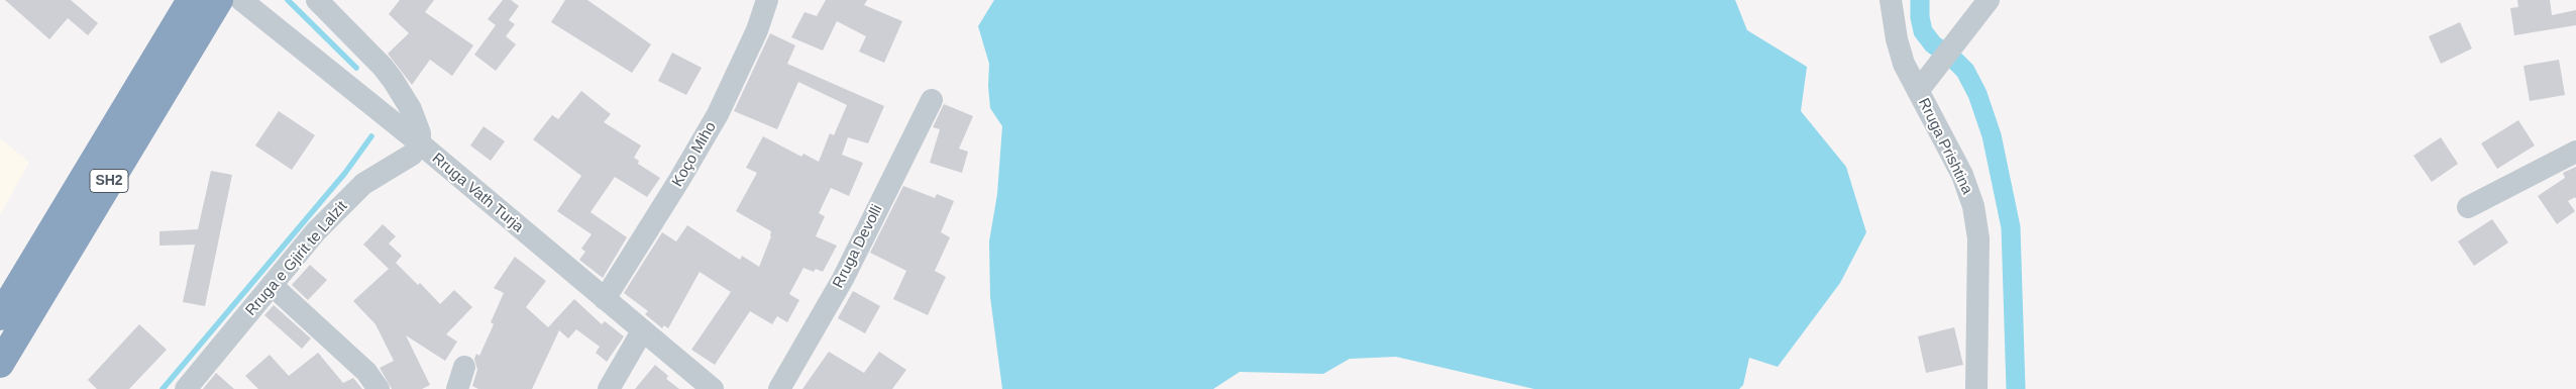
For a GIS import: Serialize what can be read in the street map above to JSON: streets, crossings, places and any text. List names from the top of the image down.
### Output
{
  "streets": {
    "highway": ["SH2"],
    "street": [
      "Rruga Prishtina",
      "Koço Miho",
      "Rruga Vath Turja",
      "Rruga Devolli",
      "Rruga e Gjirit te Lalzit"
    ]
  },
  "crossings": [
    ["Koço Miho", "Rruga Vath Turja"],
    ["Rruga Vath Turja", "Rruga e Gjirit te Lalzit"]
  ]
}
